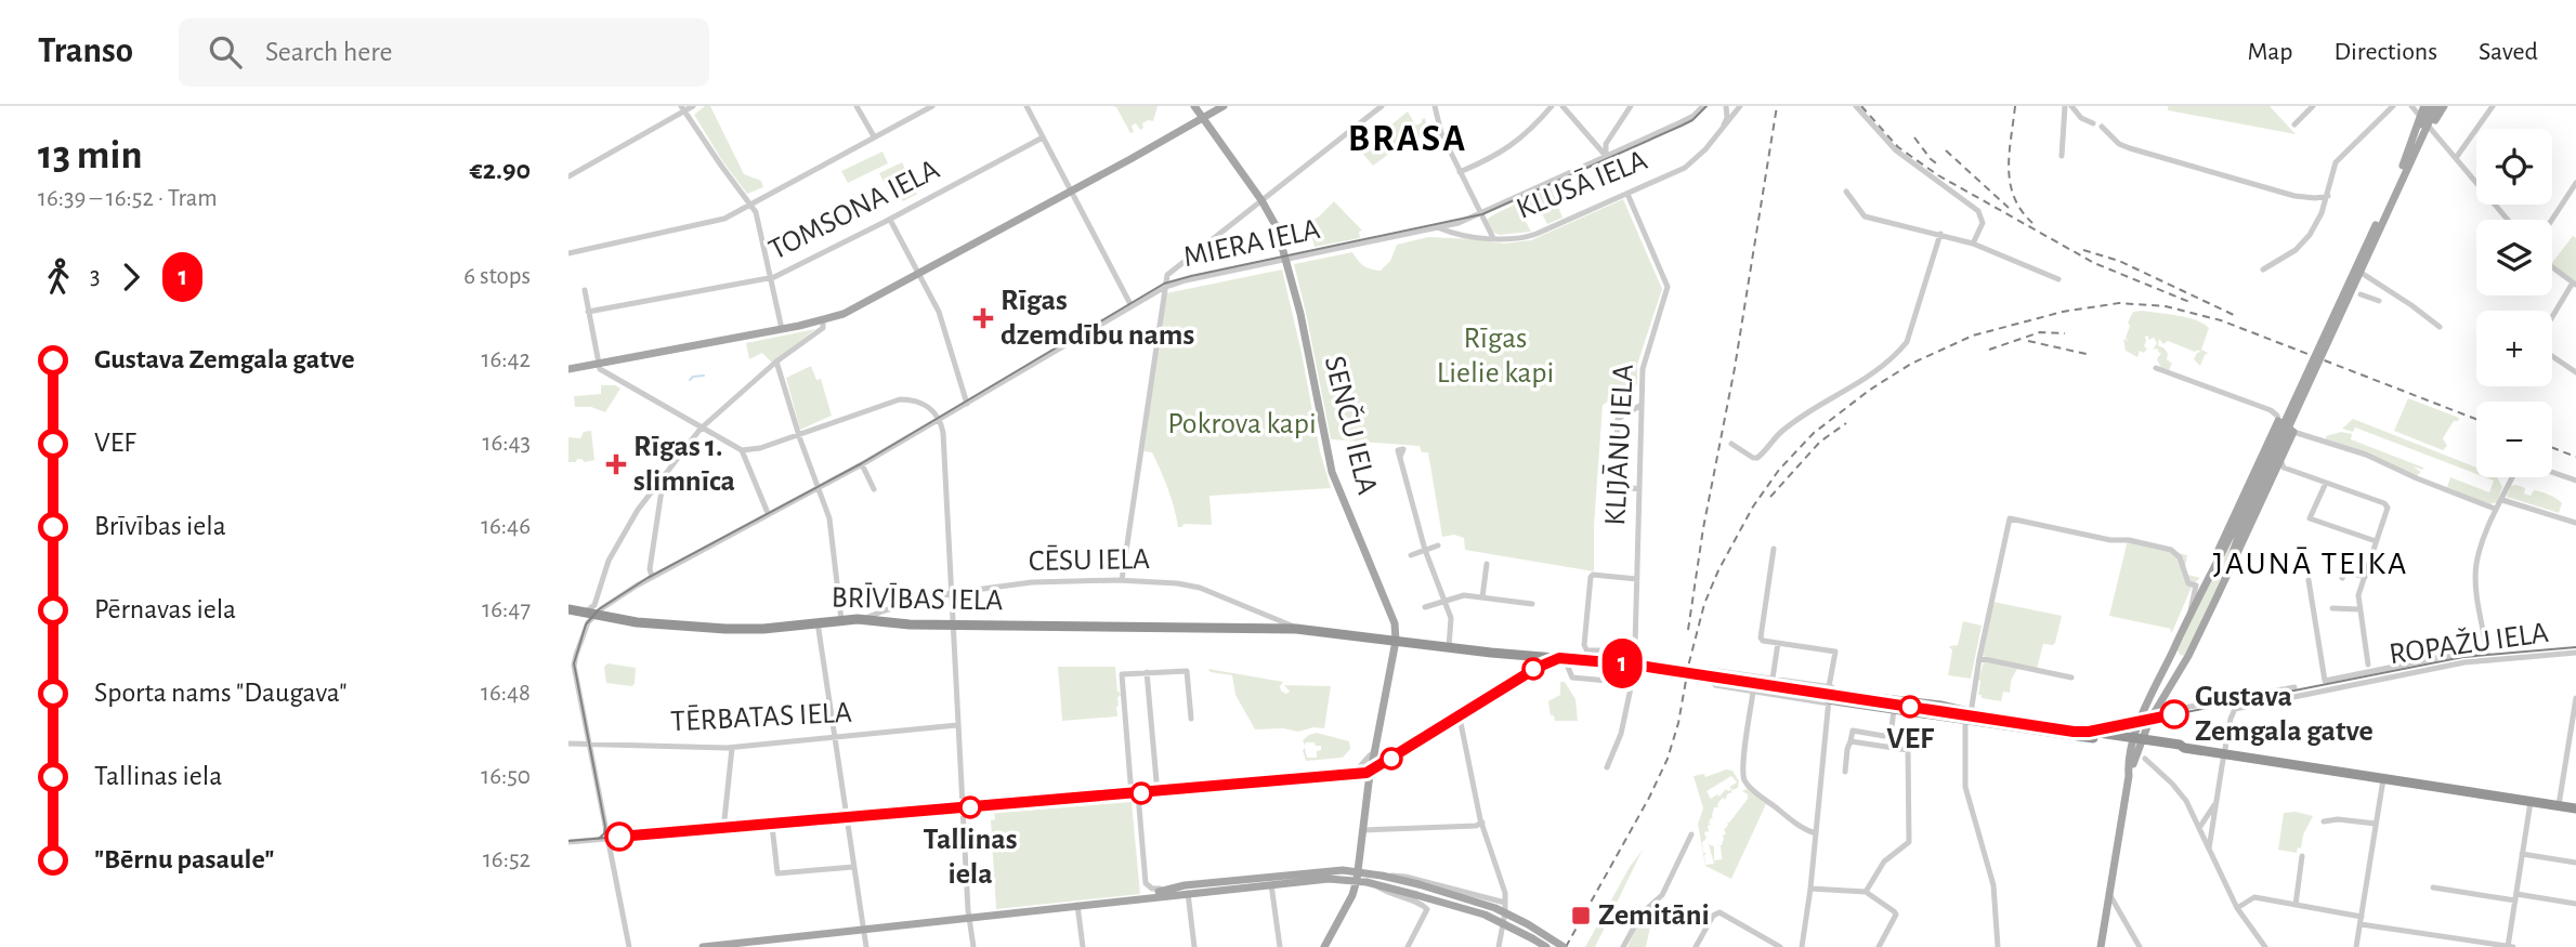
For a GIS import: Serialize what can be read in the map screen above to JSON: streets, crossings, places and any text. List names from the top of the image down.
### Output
{
  "streets": {
    "highway": ["BRĪVĪBAS IELA"],
    "main road": ["SENČU IELA"],
    "street": [
      "KLUSĀ IELA",
      "TOMSONA IELA",
      "MIERA IELA",
      "KLIJĀNU IELA",
      "CĒSU IELA",
      "ROPAŽU IELA",
      "TĒRBATAS IELA"
    ]
  },
  "crossings": [
    ["KLUSĀ IELA", "MIERA IELA"],
    ["KLUSĀ IELA", "KLIJĀNU IELA"],
    ["MIERA IELA", "SENČU IELA"],
    ["MIERA IELA", "BRĪVĪBAS IELA"],
    ["SENČU IELA", "BRĪVĪBAS IELA"],
    ["KLIJĀNU IELA", "BRĪVĪBAS IELA"],
    ["CĒSU IELA", "BRĪVĪBAS IELA"]
  ],
  "districts": ["BRASA", "JAUNĀ TEIKA"],
  "parks": ["Rīgas Lielie kapi", "Pokrova kapi"],
  "places": {
    "health": ["Rīgas dzemdību nams", "Rīgas 1. slimnīca"],
    "other": ["VEF", "Gustava Zemgala gatve", "Tallinas iela"],
    "transit": ["Zemitāni"]
  },
  "lines": ["tram line 1"],
  "page": {
    "header": "Transo",
    "search": "Search here",
    "nav": ["Map", "Directions", "Saved"],
    "heading": ["13 min", "16:39 – 16:52 · Tram", "€2.90"],
    "on_map": "1",
    "map_buttons": ["+", "−"],
    "legs": ["3", "1", "6 stops"],
    "list": [
      {
        "name": "Gustava Zemgala gatve",
        "value": "16:42"
      },
      {
        "name": "VEF",
        "value": "16:43"
      },
      {
        "name": "Brīvības iela",
        "value": "16:46"
      },
      {
        "name": "Pērnavas iela",
        "value": "16:47"
      },
      {
        "name": "Sporta nams \"Daugava\"",
        "value": "16:48"
      },
      {
        "name": "Tallinas iela",
        "value": "16:50"
      },
      {
        "name": "\"Bērnu pasaule\"",
        "value": "16:52"
      }
    ]
  }
}
